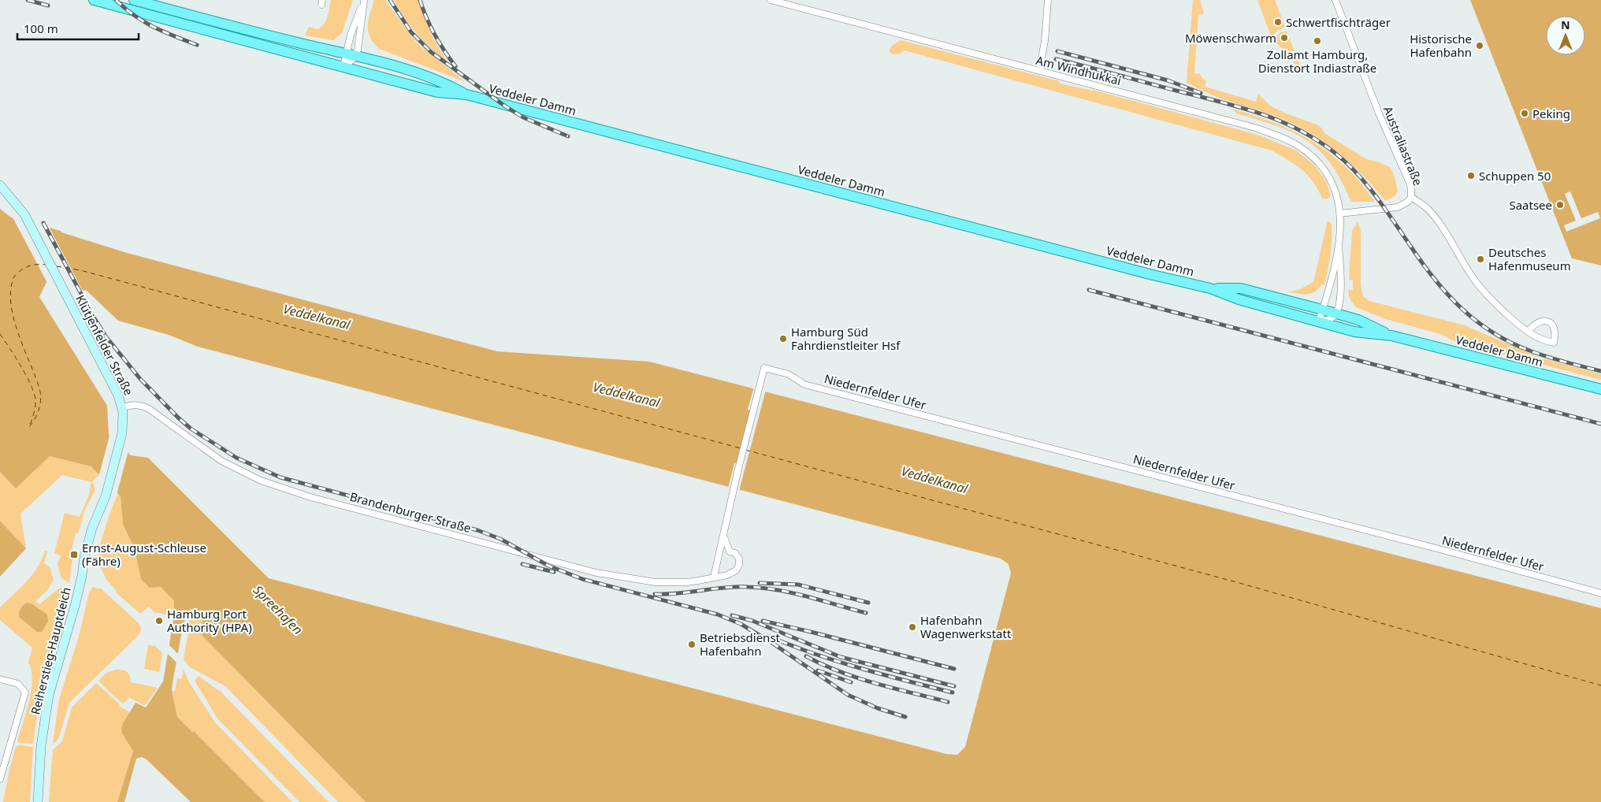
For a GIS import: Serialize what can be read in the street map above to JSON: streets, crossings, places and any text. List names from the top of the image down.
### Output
{
  "streets": {
    "main road": ["Veddeler Damm"],
    "street": [
      "Am Windhukkai",
      "Australiastraße",
      "Klütjenfelder Straße",
      "Niedernfelder Ufer",
      "Brandenburger Straße",
      "Reiherstieg-Hauptdeich"
    ]
  },
  "crossings": [
    ["Am Windhukkai", "Veddeler Damm"],
    ["Klütjenfelder Straße", "Brandenburger Straße"],
    ["Klütjenfelder Straße", "Reiherstieg-Hauptdeich"],
    ["Niedernfelder Ufer", "Brandenburger Straße"]
  ],
  "water": ["Veddelkanal", "Spreehafen"],
  "places": {
    "other": [
      "Schwertfischträger",
      "Möwenschwarm",
      "Zollamt Hamburg, Dienstort Indiastraße",
      "Historische Hafenbahn",
      "Peking",
      "Schuppen 50",
      "Saatsee",
      "Deutsches Hafenmuseum",
      "Hamburg Süd Fahrdienstleiter Hsf",
      "Hamburg Port Authority (HPA)",
      "Hafenbahn Wagenwerkstatt",
      "Betriebsdienst Hafenbahn"
    ],
    "transit": ["Ernst-August-Schleuse (Fähre)"]
  },
  "scale_bar": "100 m",
  "north": "top"
}
